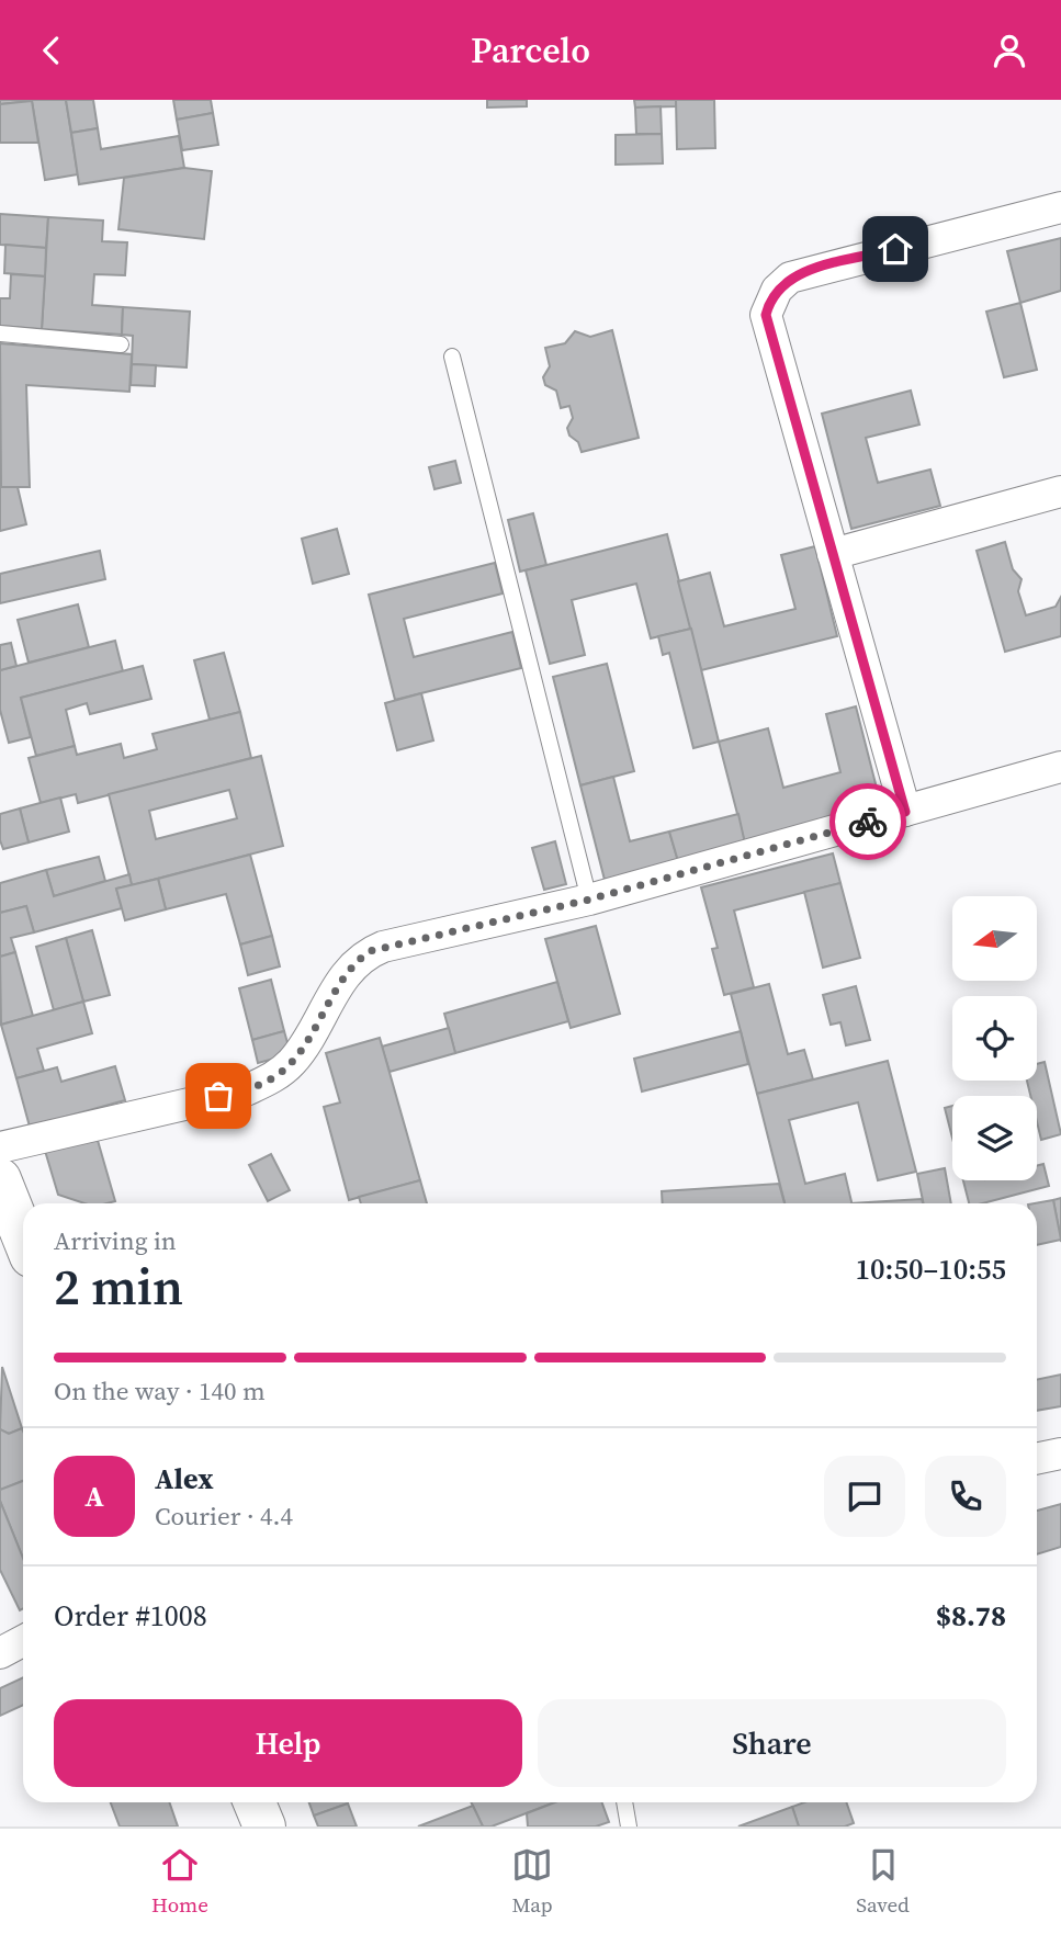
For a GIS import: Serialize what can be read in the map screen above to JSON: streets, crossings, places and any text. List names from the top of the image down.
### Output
{
  "north": "left",
  "page": {
    "header": "Parcelo",
    "heading": ["2 min", "Arriving in", "10:50–10:55"],
    "panel": [
      "Alex",
      "Courier · 4.4",
      "Order #1008",
      "$8.78"
    ],
    "bar": "On the way · 140 m",
    "round": "A",
    "buttons": ["Help", "Share"],
    "tabs": ["Home", "Map", "Saved"]
  }
}
